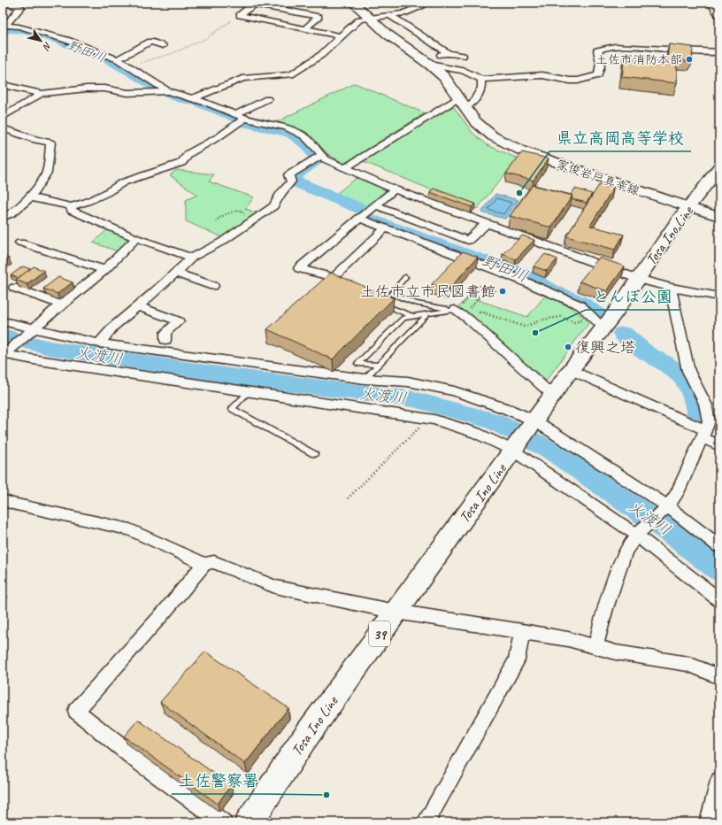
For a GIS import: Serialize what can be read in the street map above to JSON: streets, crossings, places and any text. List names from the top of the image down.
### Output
{
  "streets": {
    "main road": ["家俊岩戸真幸線", "Tosa Ino Line", "39"]
  },
  "crossings": [
    ["家俊岩戸真幸線", "Tosa Ino Line"]
  ],
  "water": ["野田川", "火渡川"],
  "places": [
    "土佐市消防本部",
    "県立高岡高等学校",
    "土佐市立市民図書館",
    "とんぼ公園",
    "復興之塔",
    "土佐警察署"
  ],
  "north": "bottom right"
}
